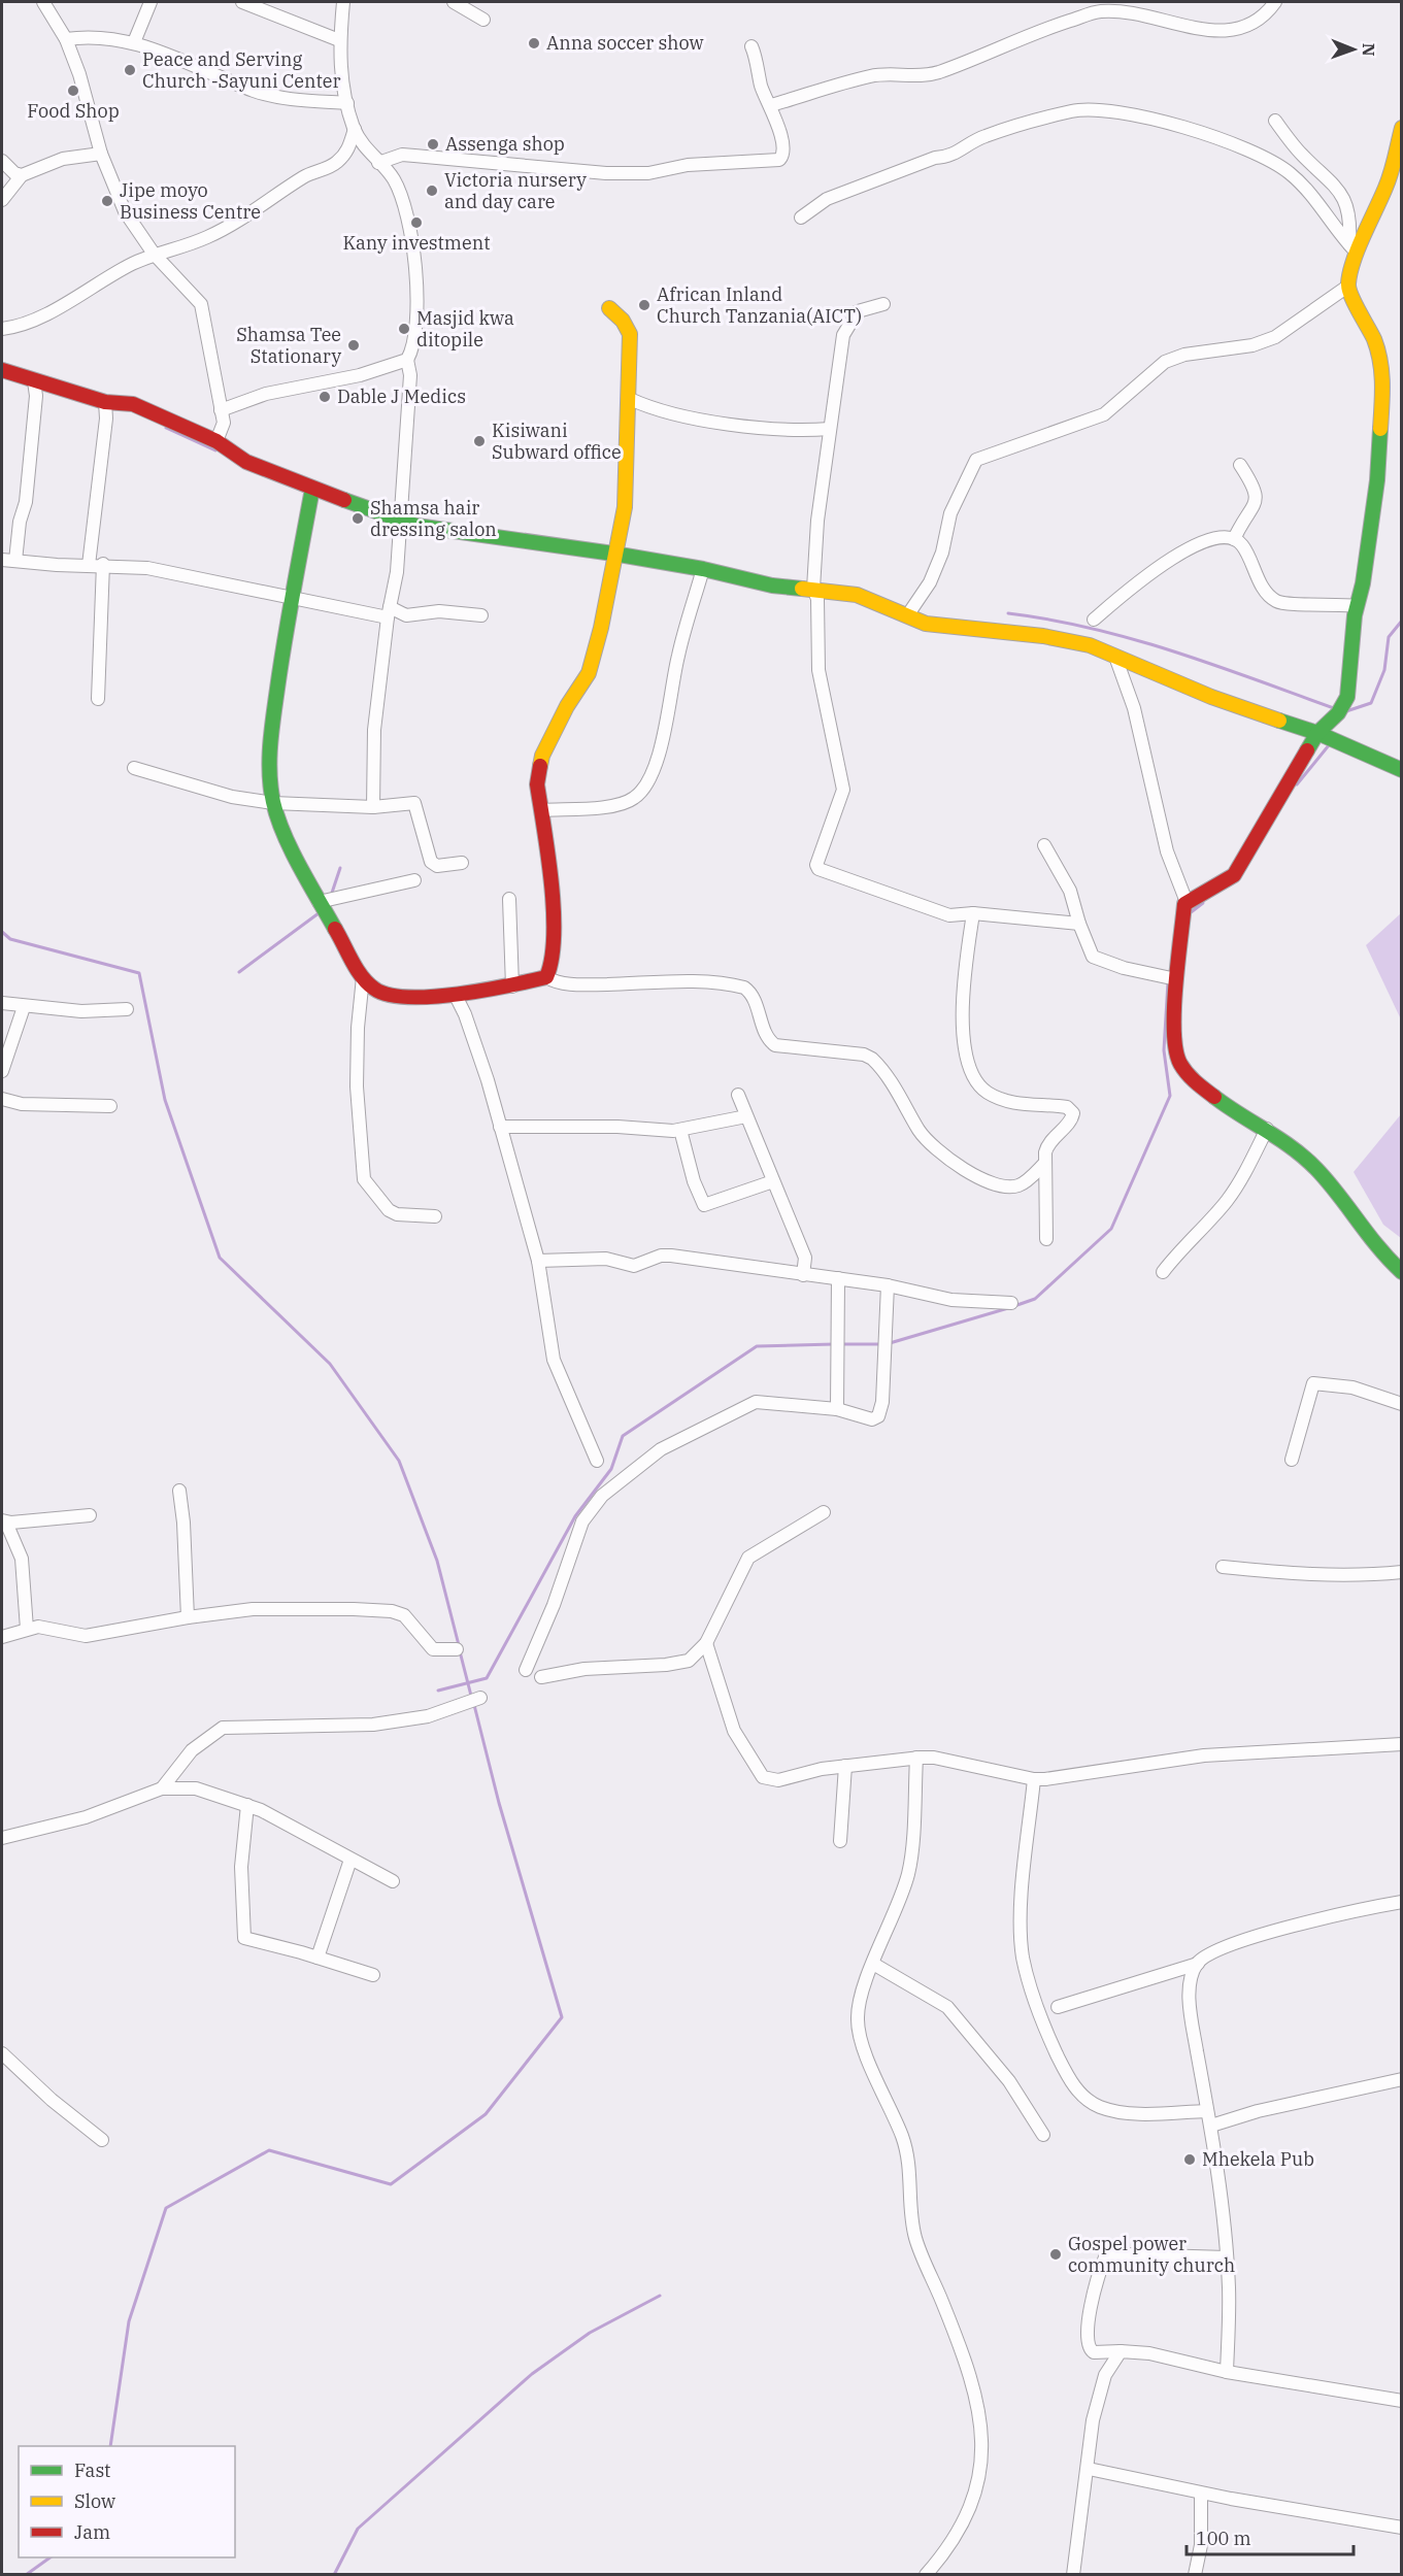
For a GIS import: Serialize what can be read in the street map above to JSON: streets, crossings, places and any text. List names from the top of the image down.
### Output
{
  "places": [
    "Anna soccer show",
    "Peace and Serving Church -Sayuni Center",
    "Food Shop",
    "Assenga shop",
    "Victoria nursery and day care",
    "Jipe moyo Business Centre",
    "Kany investment",
    "African Inland Church Tanzania(AICT)",
    "Masjid kwa ditopile",
    "Shamsa Tee Stationary",
    "Dable J Medics",
    "Kisiwani Subward office",
    "Shamsa hair dressing salon",
    "Mhekela Pub",
    "Gospel power community church"
  ],
  "legend": ["Fast", "Slow", "Jam"],
  "scale_bar": "100 m",
  "north": "right"
}
